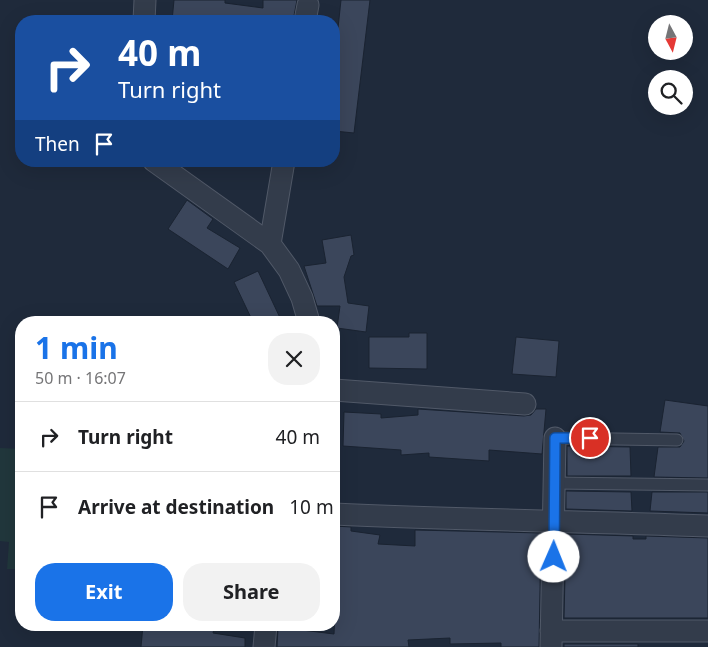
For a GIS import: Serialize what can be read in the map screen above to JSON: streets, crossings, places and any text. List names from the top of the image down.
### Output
{
  "north": "bottom",
  "page": {
    "turn": ["40 m", "Turn right"],
    "then": "Then",
    "heading": ["1 min", "50 m · 16:07"],
    "list": [
      {
        "name": "Turn right",
        "value": "40 m"
      },
      {
        "name": "Arrive at destination",
        "value": "10 m"
      }
    ],
    "buttons": ["Exit", "Share"]
  }
}
